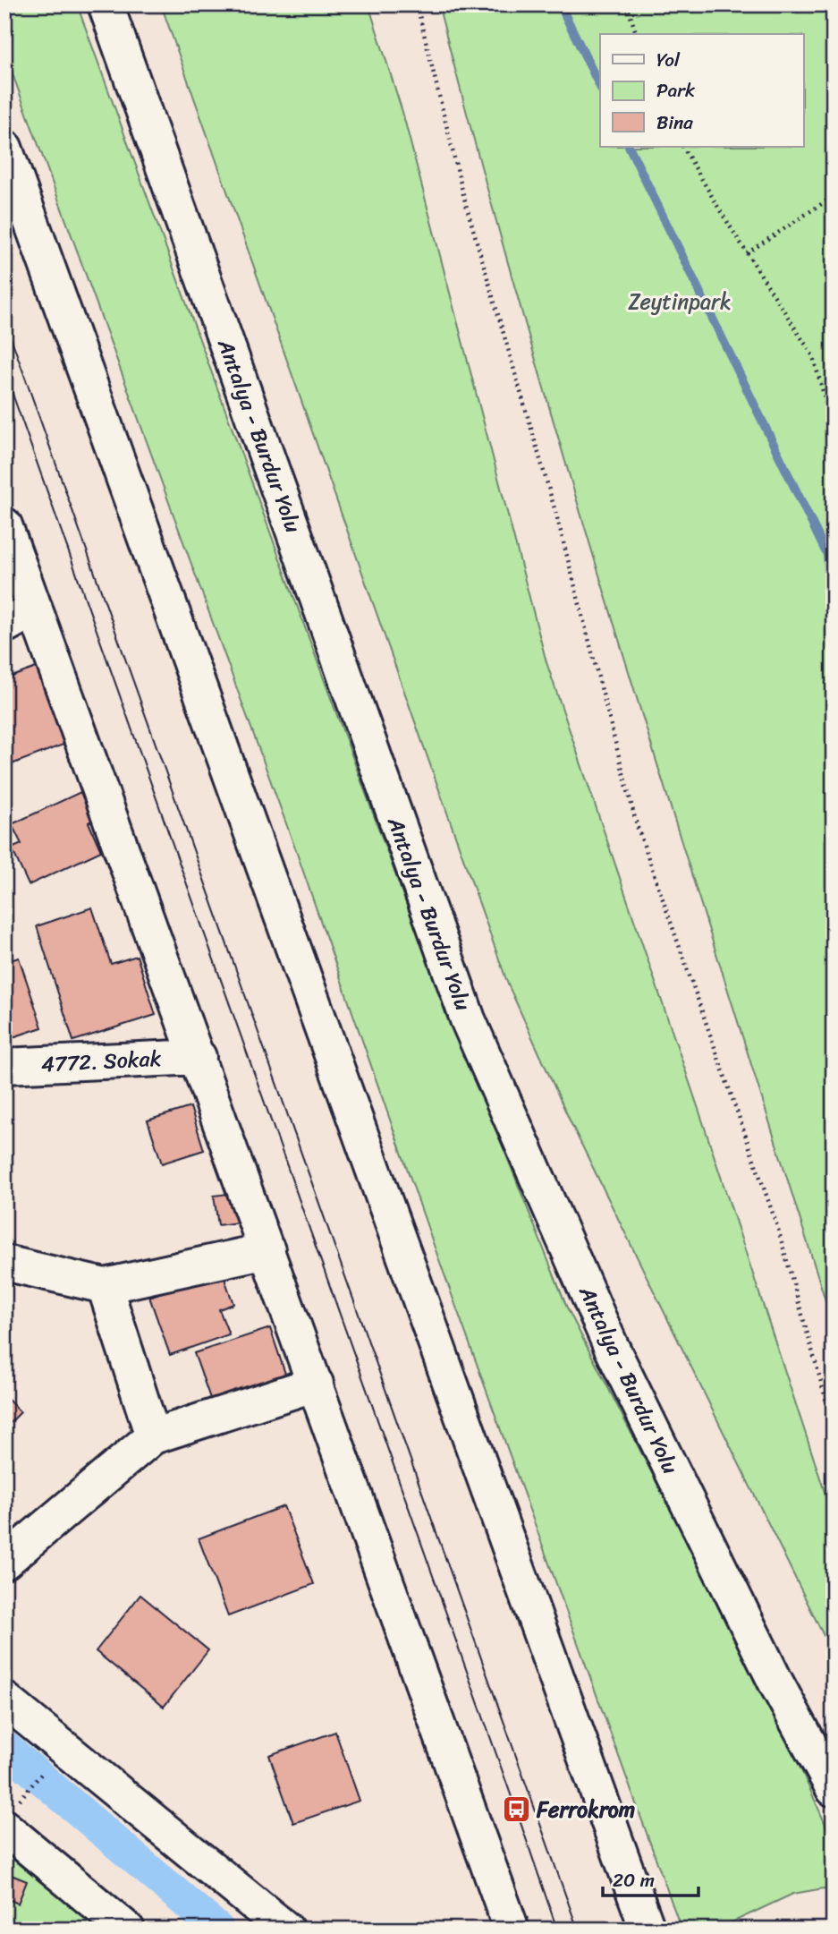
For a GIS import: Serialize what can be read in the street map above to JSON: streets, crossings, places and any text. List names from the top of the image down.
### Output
{
  "streets": {
    "main road": ["Antalya - Burdur Yolu", "4772. Sokak"]
  },
  "parks": ["Zeytinpark"],
  "places": {
    "bus stop": ["Ferrokrom"]
  },
  "legend": ["Yol", "Park", "Bina"],
  "scale_bar": "20 m"
}
